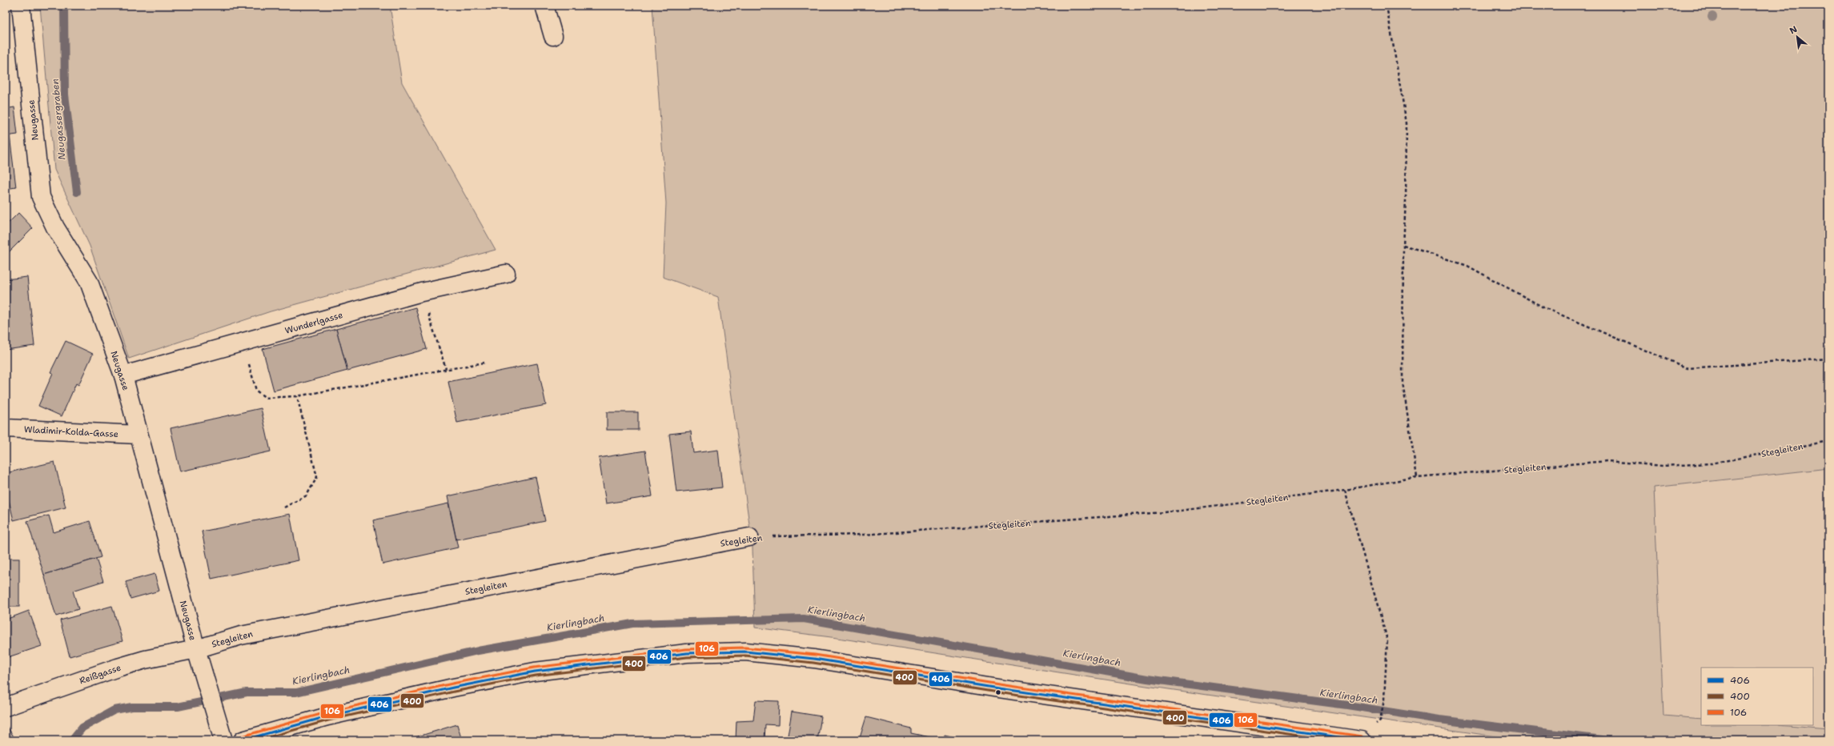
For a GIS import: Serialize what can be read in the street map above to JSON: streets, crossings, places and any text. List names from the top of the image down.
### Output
{
  "streets": {
    "street": [
      "Neugasse",
      "Wunderlgasse",
      "Wladimir-Kolda-Gasse",
      "Stegleiten",
      "Reißgasse"
    ]
  },
  "crossings": [
    ["Neugasse", "Wunderlgasse"],
    ["Neugasse", "Wladimir-Kolda-Gasse"],
    ["Neugasse", "Stegleiten"],
    ["Neugasse", "Reißgasse"],
    ["Stegleiten", "Reißgasse"]
  ],
  "water": ["Neugassergraben", "Kierlingbach"],
  "lines": ["transit line 106", "transit line 406", "transit line 400"],
  "legend": ["406", "400", "106"],
  "north": "top left"
}
